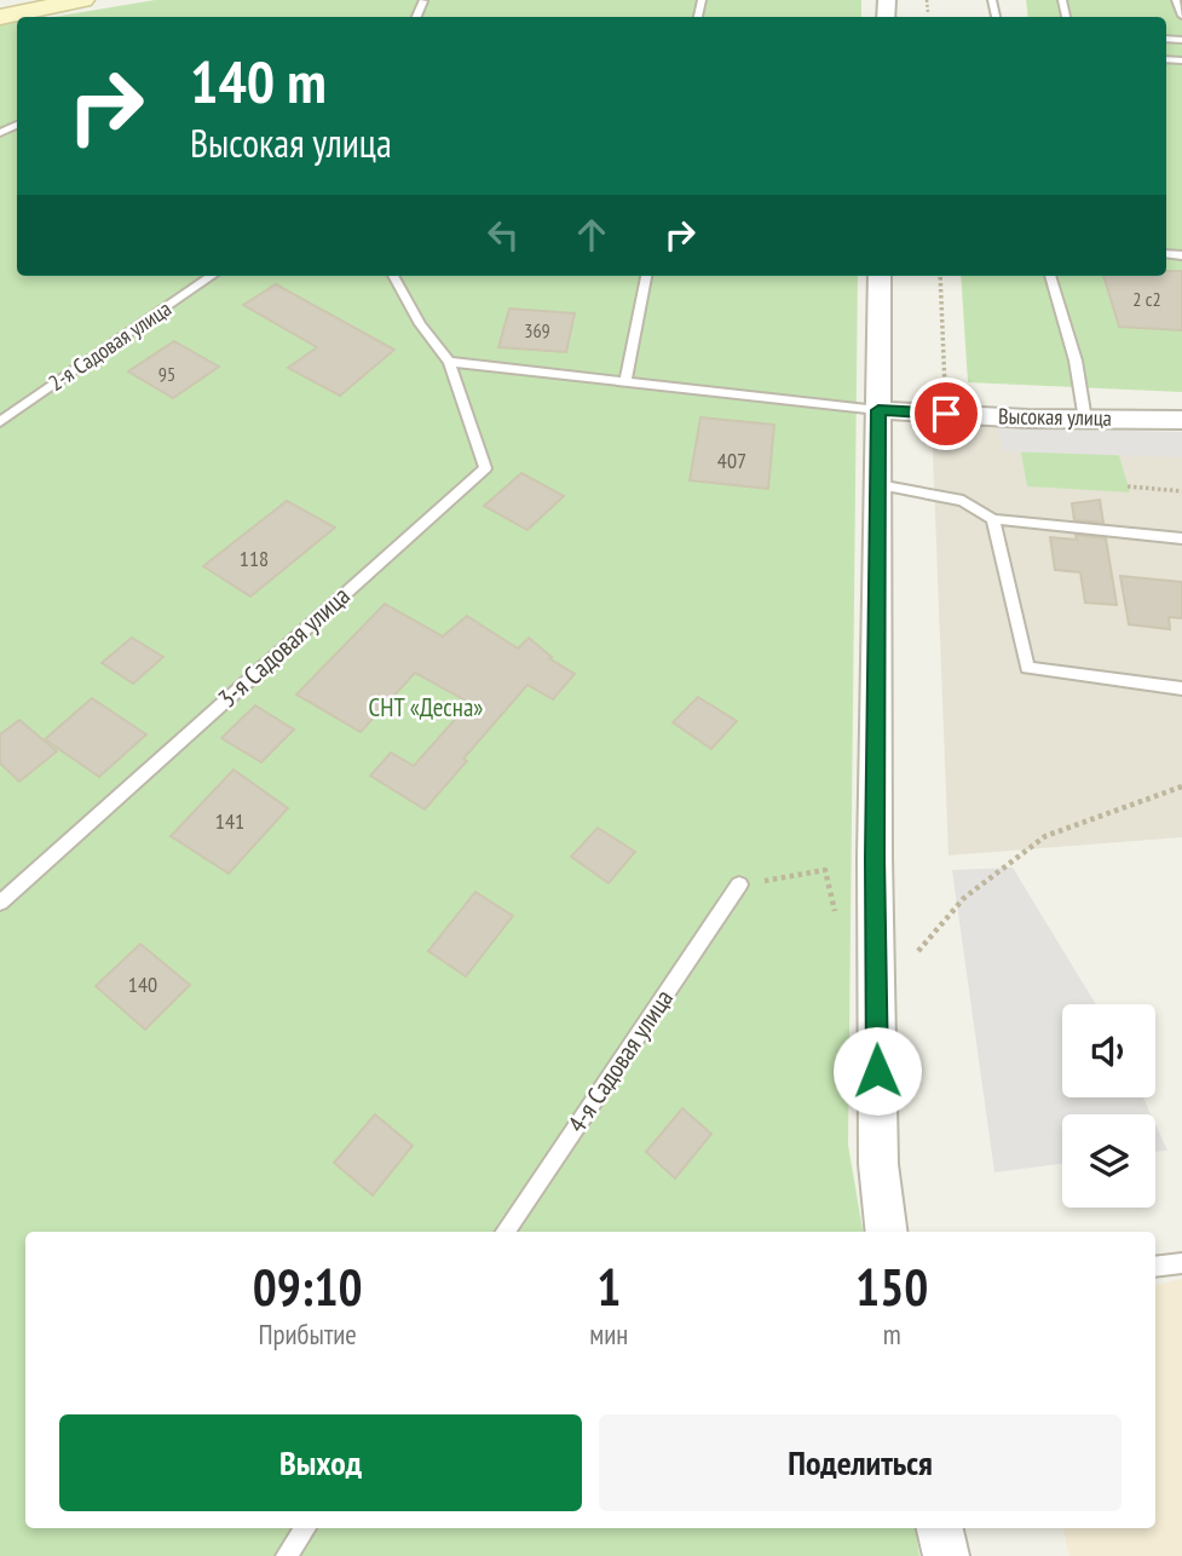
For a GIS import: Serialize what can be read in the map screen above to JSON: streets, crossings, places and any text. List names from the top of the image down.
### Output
{
  "streets": {
    "street": ["Высокая улица"],
    "lane": ["2-я Садовая улица", "3-я Садовая улица", "4-я Садовая улица"]
  },
  "parks": ["СНТ «Десна»"],
  "house_numbers": [
    "2 с2",
    "369",
    "95",
    "407",
    "118",
    "141",
    "140"
  ],
  "page": {
    "turn": ["140 m", "Высокая улица"],
    "eta": [
      "09:10",
      "Прибытие",
      "1",
      "мин",
      "150",
      "m"
    ],
    "buttons": ["Выход", "Поделиться"]
  }
}
